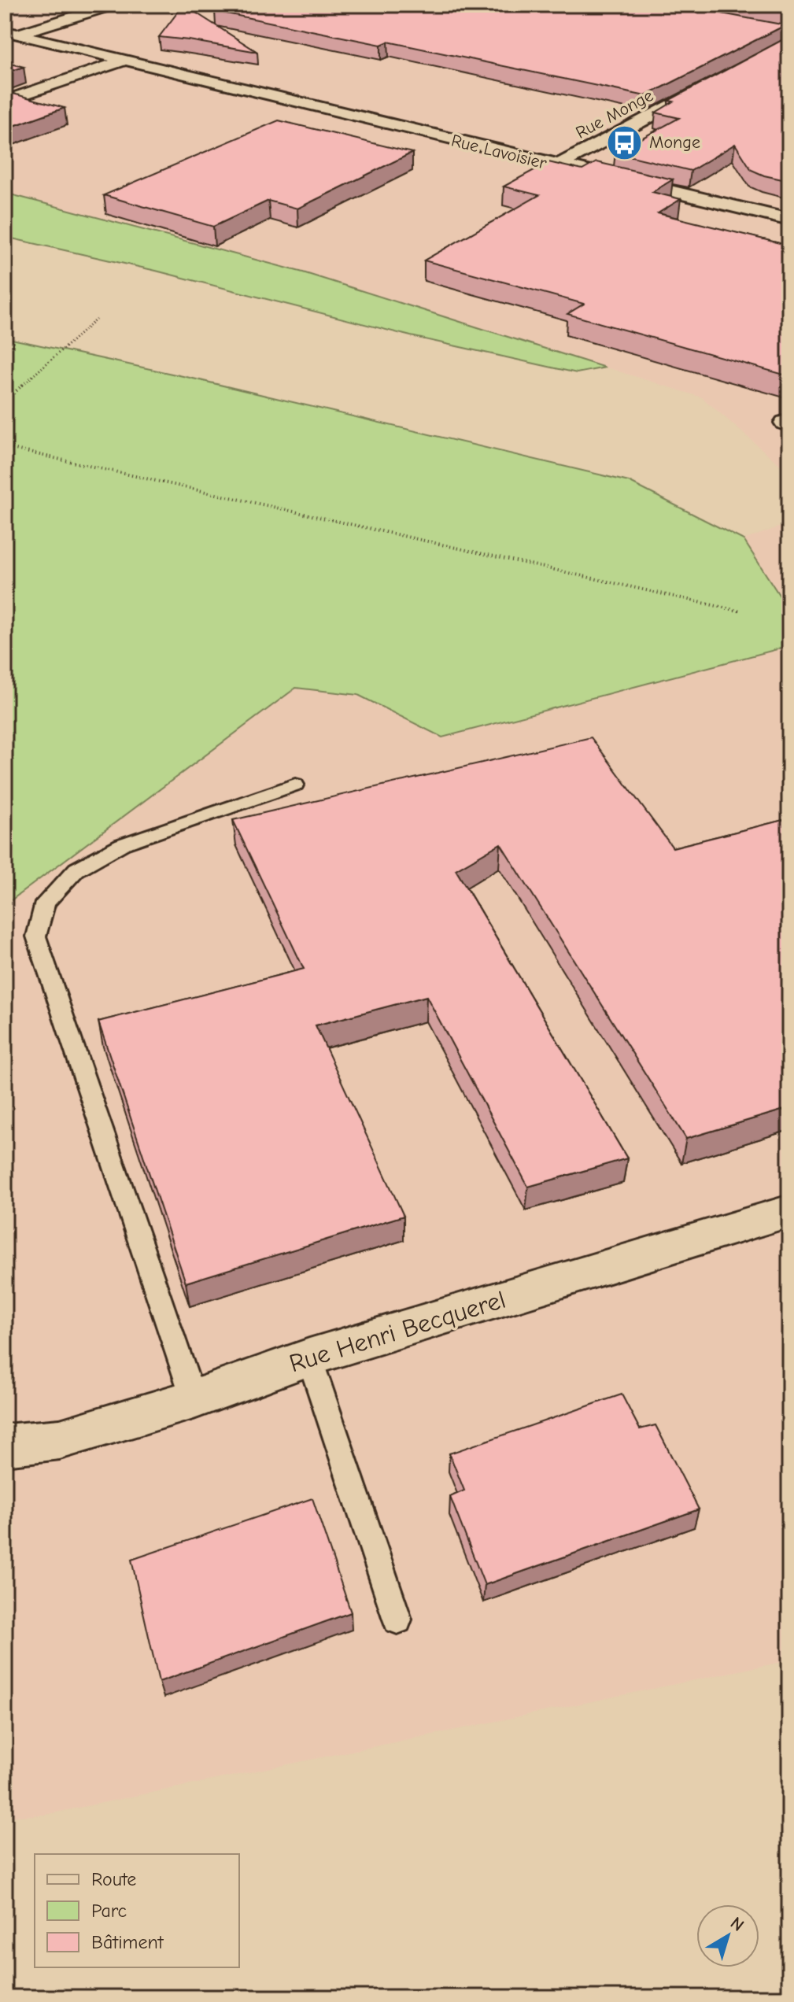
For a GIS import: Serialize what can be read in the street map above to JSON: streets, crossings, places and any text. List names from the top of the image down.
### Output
{
  "streets": {
    "street": ["Rue Monge", "Rue Lavoisier", "Rue Henri Becquerel"]
  },
  "crossings": [
    ["Rue Monge", "Rue Lavoisier"]
  ],
  "places": {
    "bus stop": ["Monge"]
  },
  "legend": ["Route", "Parc", "Bâtiment"],
  "north": "top right"
}
